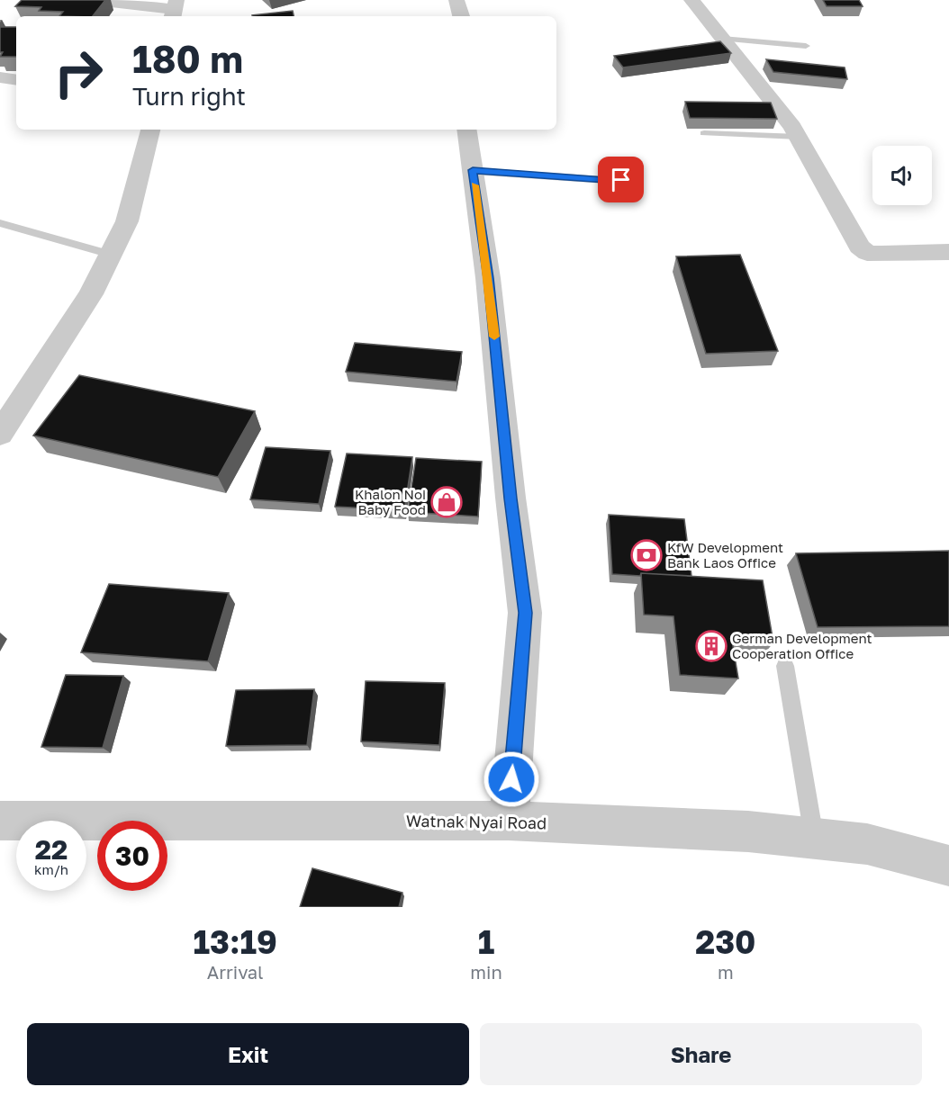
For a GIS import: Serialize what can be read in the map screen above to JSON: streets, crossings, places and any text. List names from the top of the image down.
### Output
{
  "streets": {
    "street": ["Watnak Nyai Road"]
  },
  "places": {
    "shop": ["Khalon Noi Baby Food"],
    "bank": ["KfW Development Bank Laos Office"],
    "building": ["German Development Cooperation Office"]
  },
  "page": {
    "turn": ["180 m", "Turn right"],
    "speed": "22 km/h",
    "limit": "30",
    "eta": [
      "13:19",
      "Arrival",
      "1",
      "min",
      "230",
      "m"
    ],
    "buttons": ["Exit", "Share"]
  }
}
